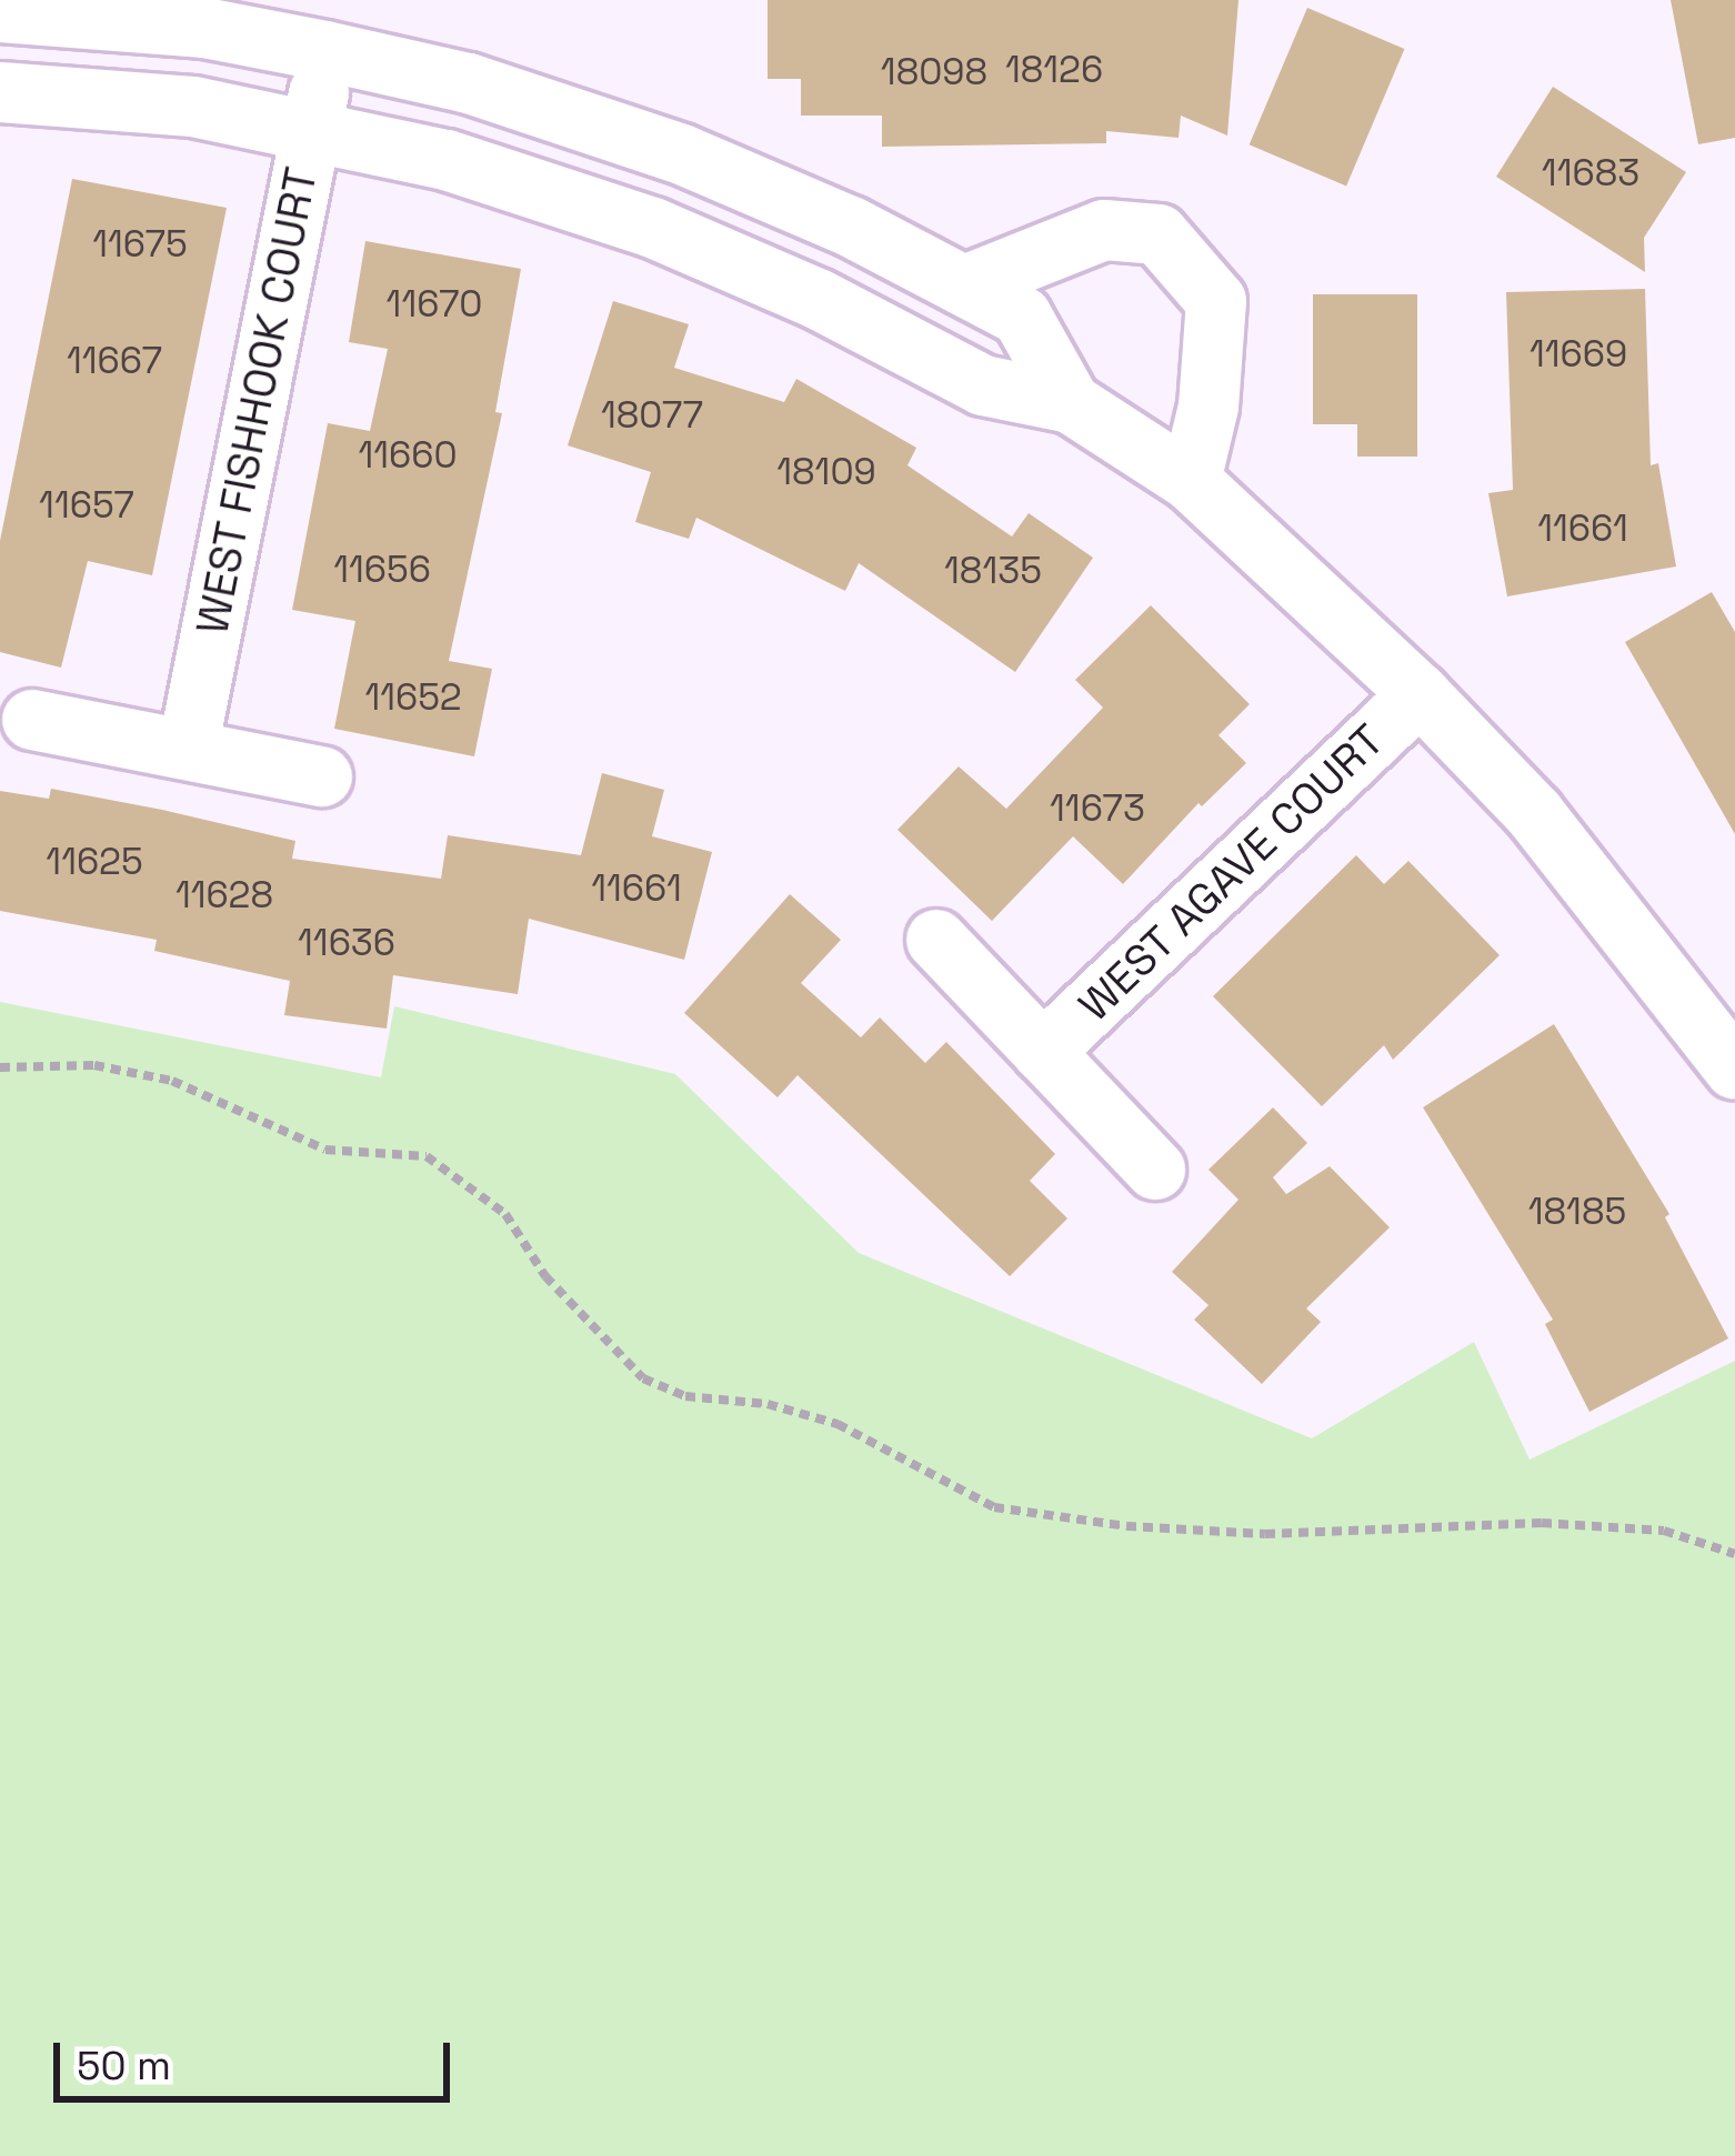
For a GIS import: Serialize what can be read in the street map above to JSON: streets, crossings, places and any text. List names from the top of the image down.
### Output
{
  "streets": {
    "street": ["WEST FISHHOOK COURT", "WEST AGAVE COURT"]
  },
  "house_numbers": [
    "18126",
    "18098",
    "11683",
    "11675",
    "11670",
    "11669",
    "11667",
    "18077",
    "11660",
    "18109",
    "11657",
    "11661",
    "11656",
    "18135",
    "11652",
    "11673",
    "11625",
    "11661",
    "11628",
    "11636",
    "18185"
  ],
  "scale_bar": "50 m"
}
